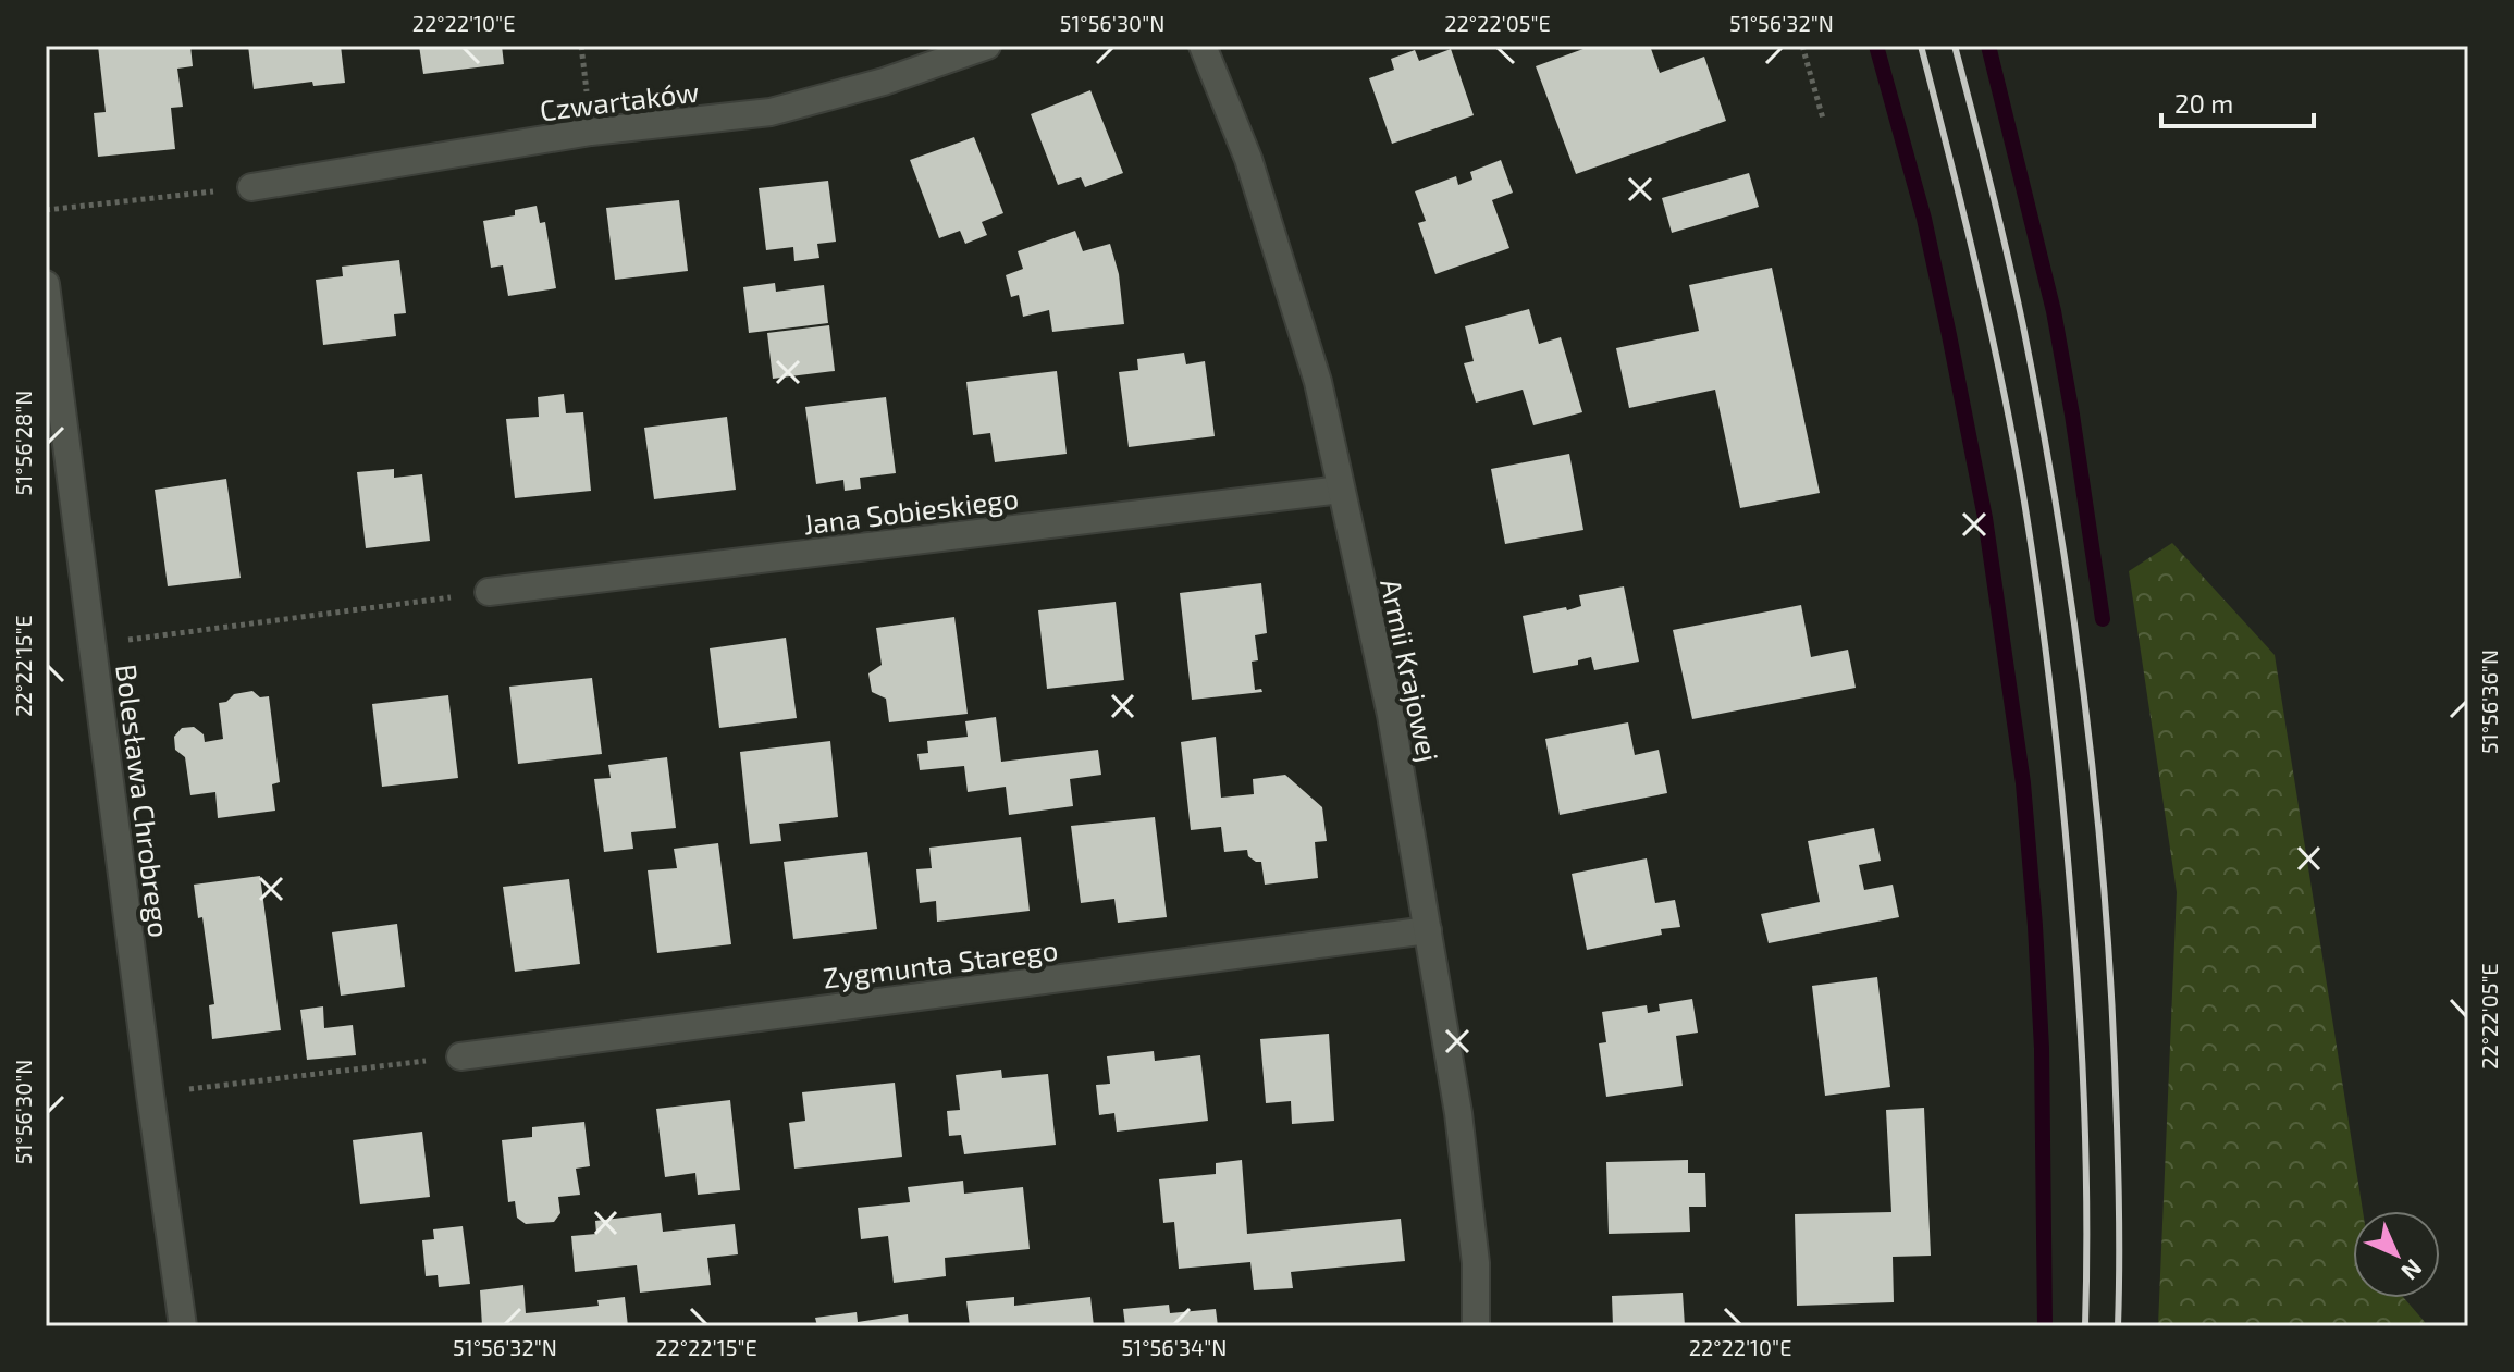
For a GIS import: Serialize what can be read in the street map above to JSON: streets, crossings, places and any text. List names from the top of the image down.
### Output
{
  "streets": {
    "street": [
      "Czwartaków",
      "Jana Sobieskiego",
      "Armii Krajowej",
      "Bolesława Chrobrego",
      "Zygmunta Starego"
    ]
  },
  "crossings": [
    ["Jana Sobieskiego", "Armii Krajowej"],
    ["Armii Krajowej", "Zygmunta Starego"]
  ],
  "scale_bar": "20 m",
  "north": "bottom right",
  "coordinates": [
    "22°22'10\"E",
    "51°56'30\"N",
    "22°22'05\"E",
    "51°56'32\"N",
    "51°56'28\"N",
    "22°22'15\"E",
    "51°56'36\"N",
    "51°56'34\"N"
  ]
}
